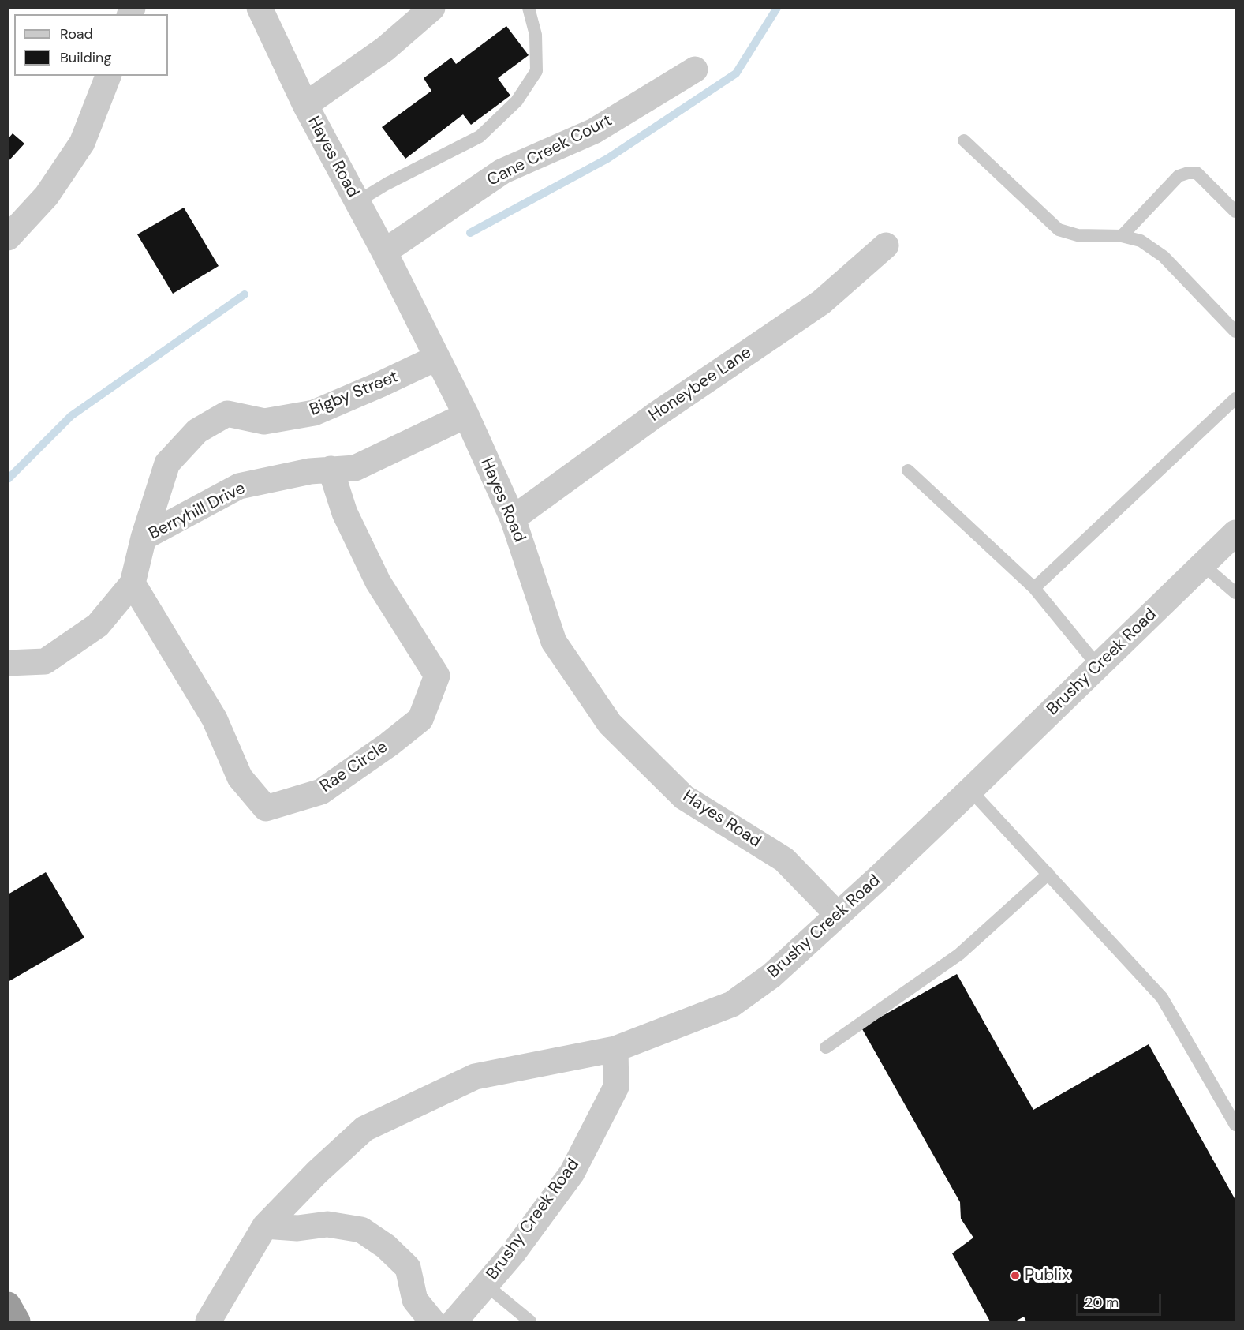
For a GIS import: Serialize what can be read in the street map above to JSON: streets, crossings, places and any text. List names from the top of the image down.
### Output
{
  "streets": {
    "street": [
      "Cane Creek Court",
      "Hayes Road",
      "Honeybee Lane",
      "Bigby Street",
      "Berryhill Drive",
      "Brushy Creek Road",
      "Rae Circle"
    ]
  },
  "crossings": [
    ["Cane Creek Court", "Hayes Road"],
    ["Hayes Road", "Honeybee Lane"],
    ["Hayes Road", "Bigby Street"],
    ["Hayes Road", "Berryhill Drive"],
    ["Hayes Road", "Brushy Creek Road"],
    ["Bigby Street", "Berryhill Drive"],
    ["Berryhill Drive", "Rae Circle"]
  ],
  "places": ["Publix"],
  "legend": ["Road", "Building"],
  "scale_bar": "20 m"
}
